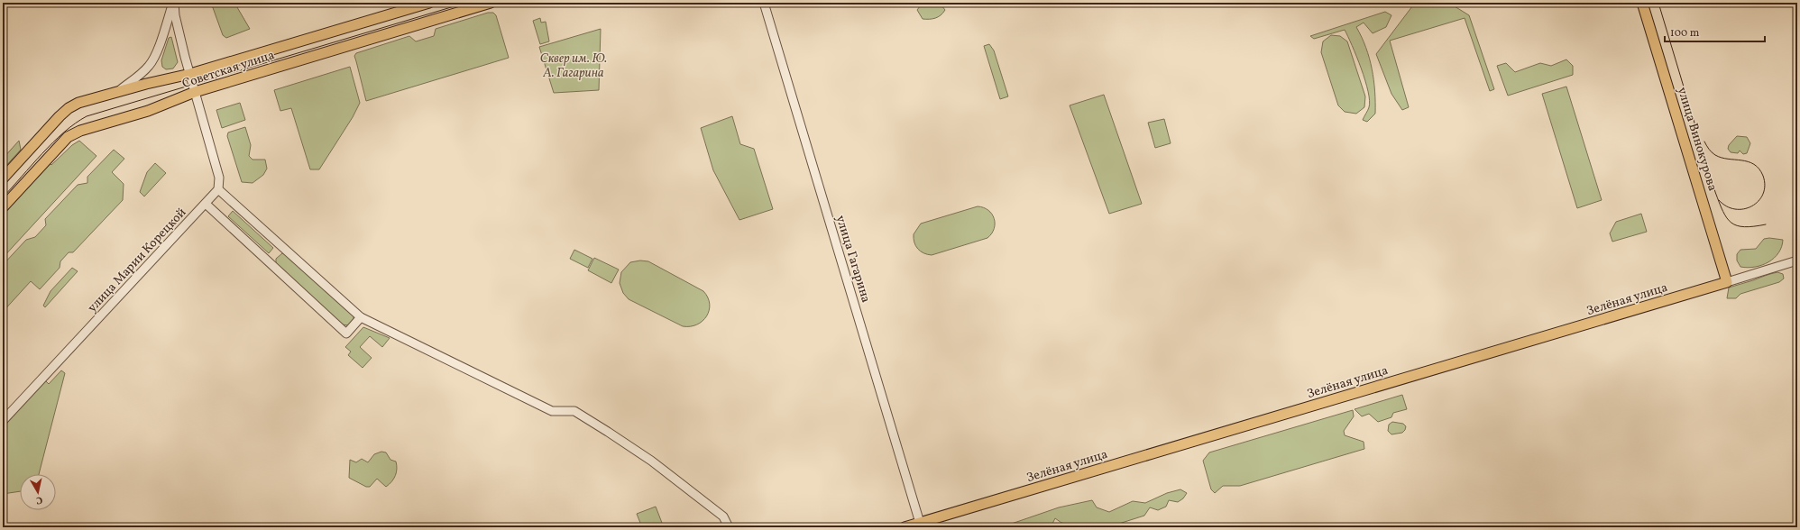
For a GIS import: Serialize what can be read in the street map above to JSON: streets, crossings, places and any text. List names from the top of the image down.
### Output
{
  "streets": {
    "main road": ["Советская улица", "улица Винокурова", "Зелёная улица"],
    "street": ["улица Гагарина", "улица Марии Корецкой"]
  },
  "crossings": [
    ["улица Винокурова", "Зелёная улица"],
    ["улица Гагарина", "Зелёная улица"]
  ],
  "parks": ["Сквер им. Ю. А. Гагарина"],
  "scale_bar": "100 m",
  "north": "bottom"
}
